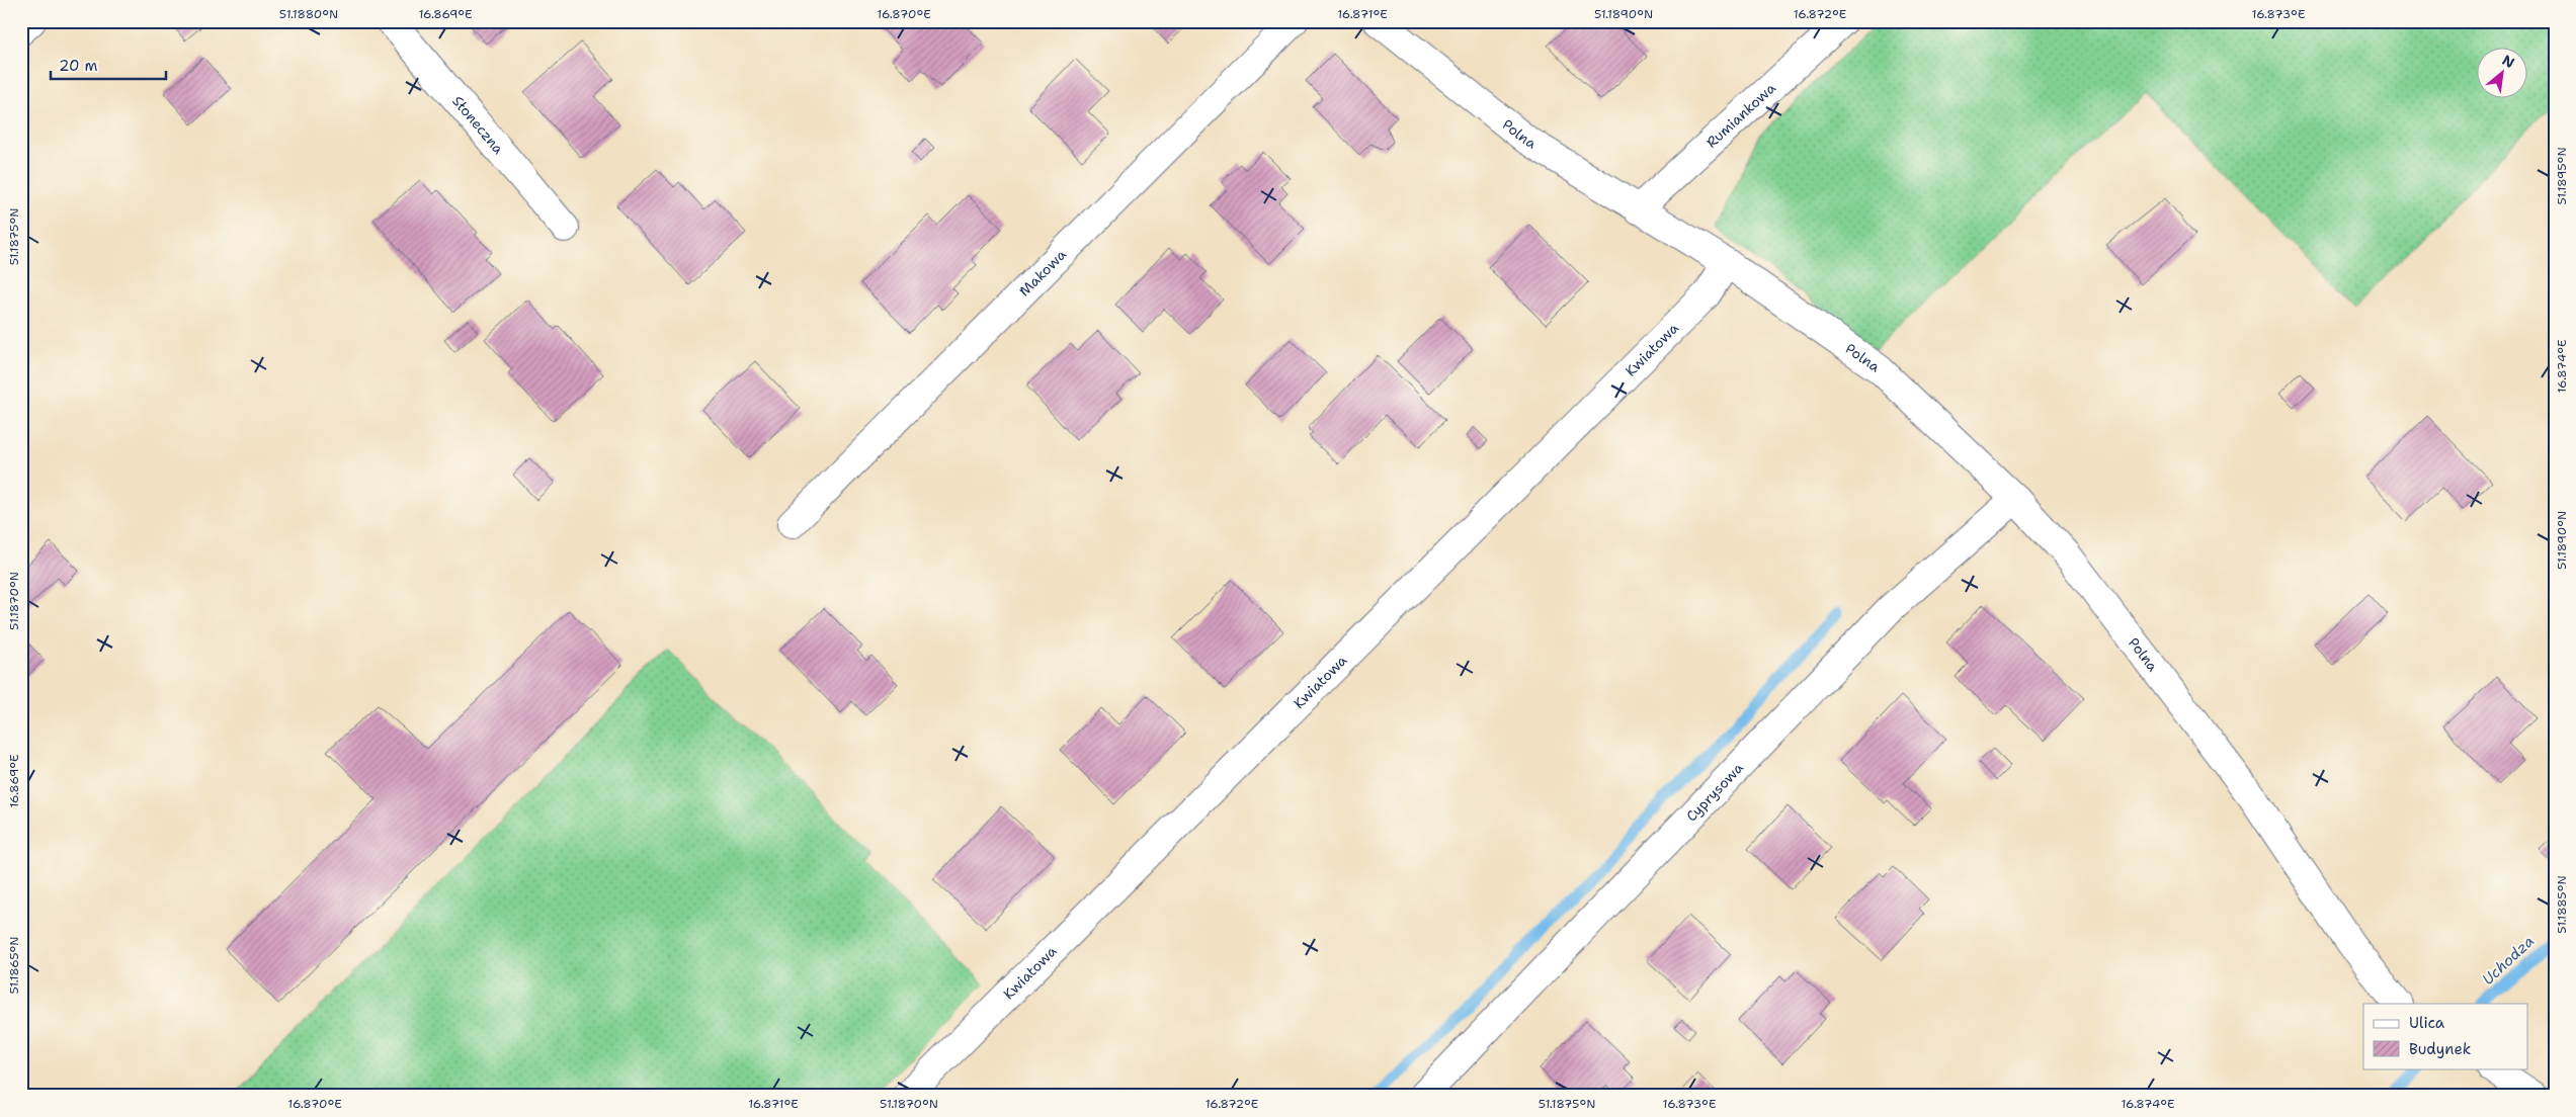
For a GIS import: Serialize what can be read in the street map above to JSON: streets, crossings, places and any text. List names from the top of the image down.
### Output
{
  "streets": {
    "street": [
      "Rumiankowa",
      "Słoneczna",
      "Polna",
      "Makowa",
      "Kwiatowa",
      "Cyprysowa"
    ]
  },
  "crossings": [
    ["Rumiankowa", "Polna"],
    ["Polna", "Kwiatowa"],
    ["Polna", "Cyprysowa"]
  ],
  "water": ["Uchodza"],
  "legend": ["Ulica", "Budynek"],
  "scale_bar": "20 m",
  "north": "top right",
  "coordinates": [
    "51.1880°N",
    "16.869°E",
    "16.870°E",
    "16.871°E",
    "51.1890°N",
    "16.872°E",
    "16.873°E",
    "51.1895°N",
    "51.1875°N",
    "16.874°E",
    "51.1870°N",
    "51.1885°N",
    "51.1865°N"
  ]
}
